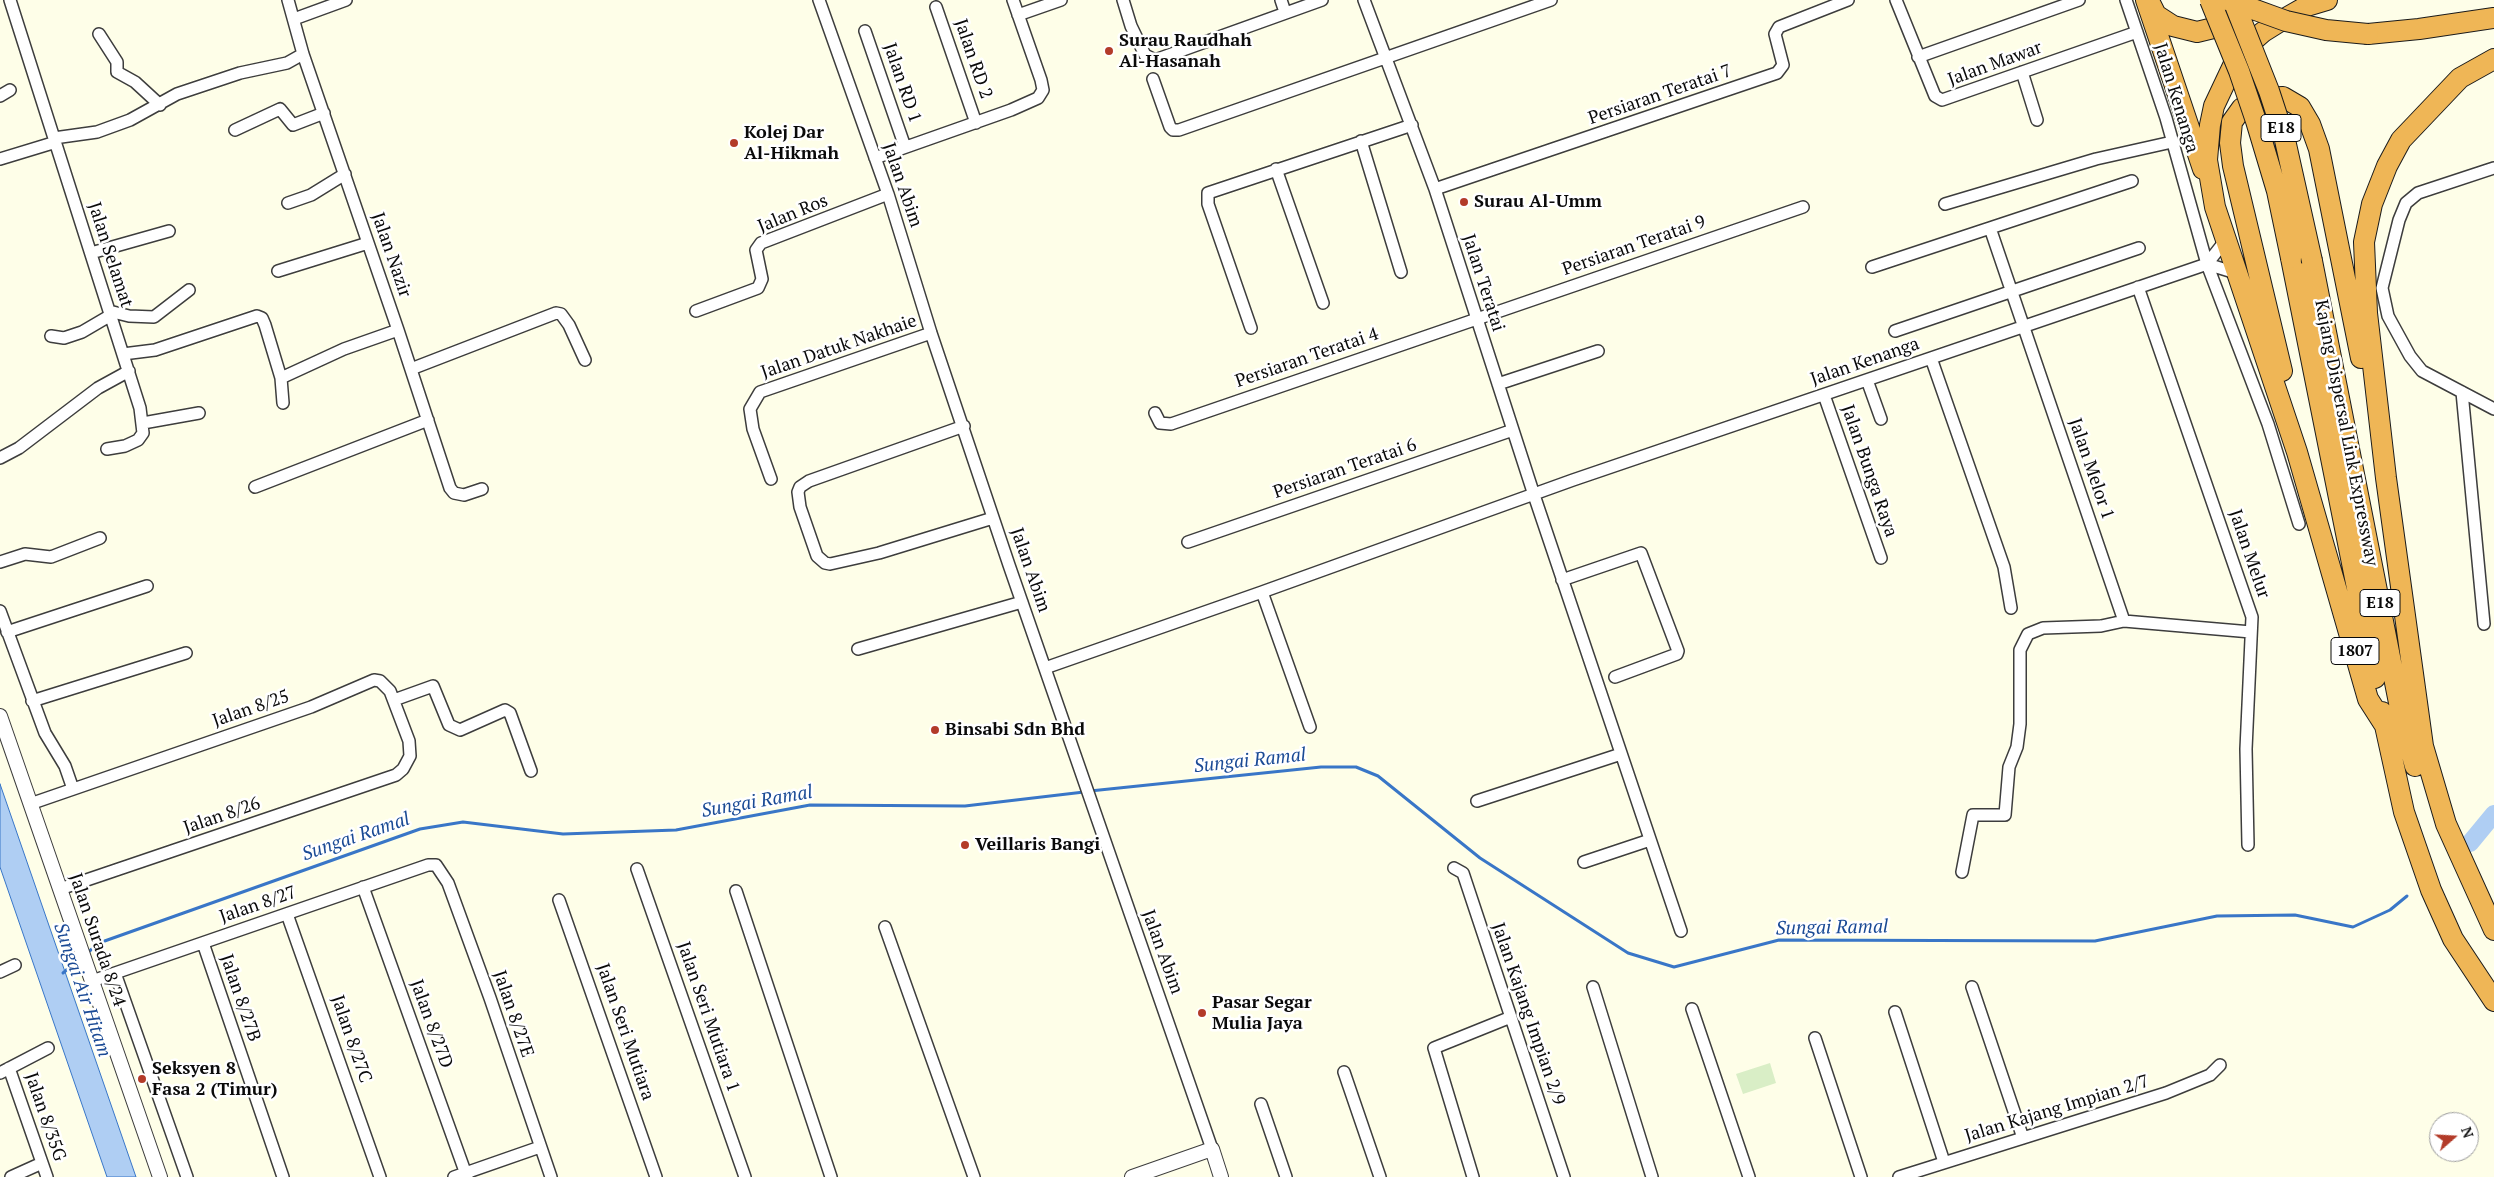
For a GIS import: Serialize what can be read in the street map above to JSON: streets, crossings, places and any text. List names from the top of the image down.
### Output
{
  "streets": {
    "highway": ["E18", "Kajang Dispersal Link Expressway", "1807"],
    "street": [
      "Jalan RD 2",
      "Jalan Mawar",
      "Jalan RD 1",
      "Persiaran Teratai 7",
      "Jalan Kenanga",
      "Jalan Abim",
      "Jalan Ros",
      "Persiaran Teratai 9",
      "Jalan Selamat",
      "Jalan Nazir",
      "Jalan Teratai",
      "Jalan Datuk Nakhaie",
      "Persiaran Teratai 4",
      "Persiaran Teratai 6",
      "Jalan Melor 1",
      "Jalan Bunga Raya",
      "Jalan Melur",
      "Jalan 8/25",
      "Jalan 8/26",
      "Jalan 8/27",
      "Jalan Surada 8/24",
      "Jalan 8/27B",
      "Jalan 8/27E",
      "Jalan Kajang Impian 2/9",
      "Jalan Seri Mutiara 1",
      "Jalan 8/27D",
      "Jalan Seri Mutiara",
      "Jalan 8/27C",
      "Jalan Kajang Impian 2/7",
      "Jalan 8/35G"
    ]
  },
  "crossings": [
    ["Jalan Mawar", "Jalan Kenanga"],
    ["Persiaran Teratai 7", "Jalan Teratai"],
    ["Jalan Kenanga", "Jalan Abim"],
    ["Jalan Kenanga", "Jalan Teratai"],
    ["Jalan Kenanga", "Jalan Melor 1"],
    ["Jalan Kenanga", "Jalan Bunga Raya"],
    ["Jalan Kenanga", "Jalan Melur"],
    ["Jalan Abim", "Jalan Ros"],
    ["Jalan Abim", "Jalan Datuk Nakhaie"],
    ["Persiaran Teratai 9", "Jalan Teratai"],
    ["Persiaran Teratai 9", "Persiaran Teratai 4"],
    ["Jalan Teratai", "Persiaran Teratai 4"],
    ["Jalan Teratai", "Persiaran Teratai 6"],
    ["Jalan 8/25", "Jalan 8/26"],
    ["Jalan 8/25", "Jalan Surada 8/24"],
    ["Jalan 8/26", "Jalan Surada 8/24"],
    ["Jalan 8/27", "Jalan Surada 8/24"],
    ["Jalan 8/27", "Jalan 8/27B"],
    ["Jalan 8/27", "Jalan 8/27E"],
    ["Jalan 8/27", "Jalan 8/27D"],
    ["Jalan 8/27", "Jalan 8/27C"]
  ],
  "water": ["Sungai Ramal", "Sungai Air Hitam"],
  "places": [
    "Surau Raudhah Al-Hasanah",
    "Kolej Dar Al-Hikmah",
    "Surau Al-Umm",
    "Binsabi Sdn Bhd",
    "Veillaris Bangi",
    "Pasar Segar Mulia Jaya",
    "Seksyen 8 Fasa 2 (Timur)"
  ],
  "north": "right"
}
